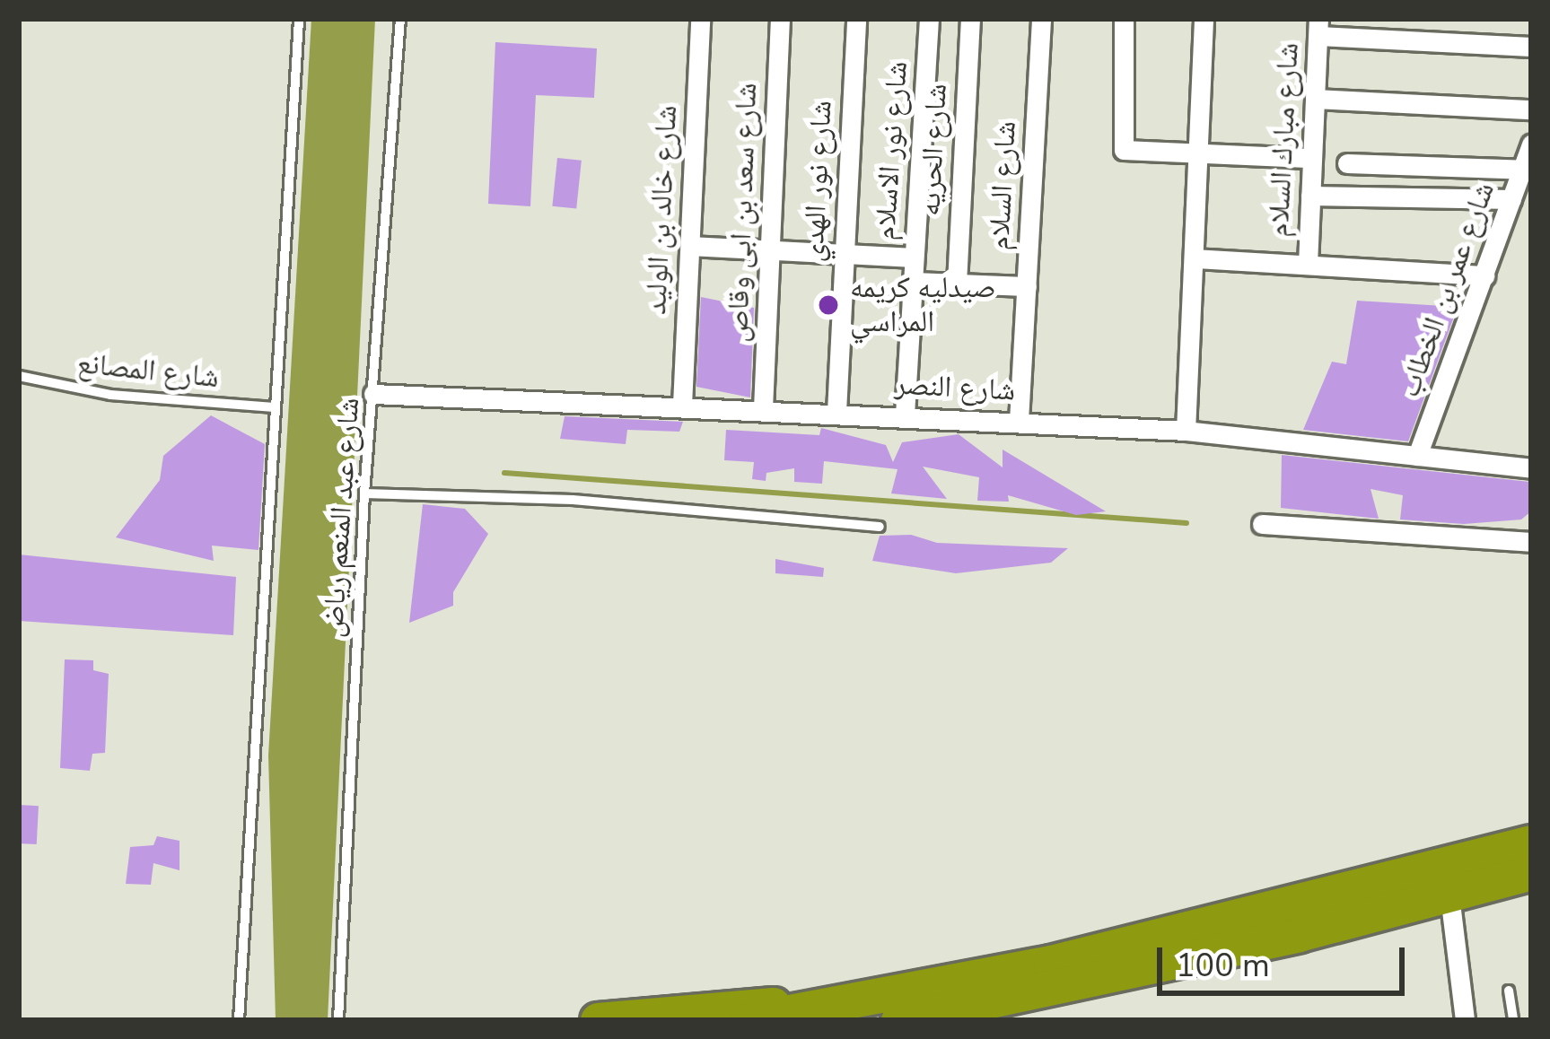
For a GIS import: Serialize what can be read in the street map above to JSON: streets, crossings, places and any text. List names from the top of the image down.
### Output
{
  "streets": {
    "street": [
      "شارع مبارك السلام",
      "شارع الحريه",
      "شارع نور الاسلام",
      "شارع نور الهدي",
      "شارع السلام",
      "شارع خالد بن الوليد",
      "شارع سعد بن ابى وقاص",
      "شارع عمر بن الخطاب",
      "شارع النصر"
    ],
    "lane": ["شارع المصانع", "شارع عبد المنعم رياض"]
  },
  "crossings": [
    ["شارع نور الاسلام", "شارع النصر"],
    ["شارع نور الهدي", "شارع النصر"],
    ["شارع السلام", "شارع النصر"],
    ["شارع خالد بن الوليد", "شارع النصر"],
    ["شارع سعد بن ابى وقاص", "شارع النصر"],
    ["شارع عمر بن الخطاب", "شارع النصر"],
    ["شارع النصر", "شارع عبد المنعم رياض"]
  ],
  "places": ["صيدليه كريمه المراسي"],
  "scale_bar": "100 m"
}
